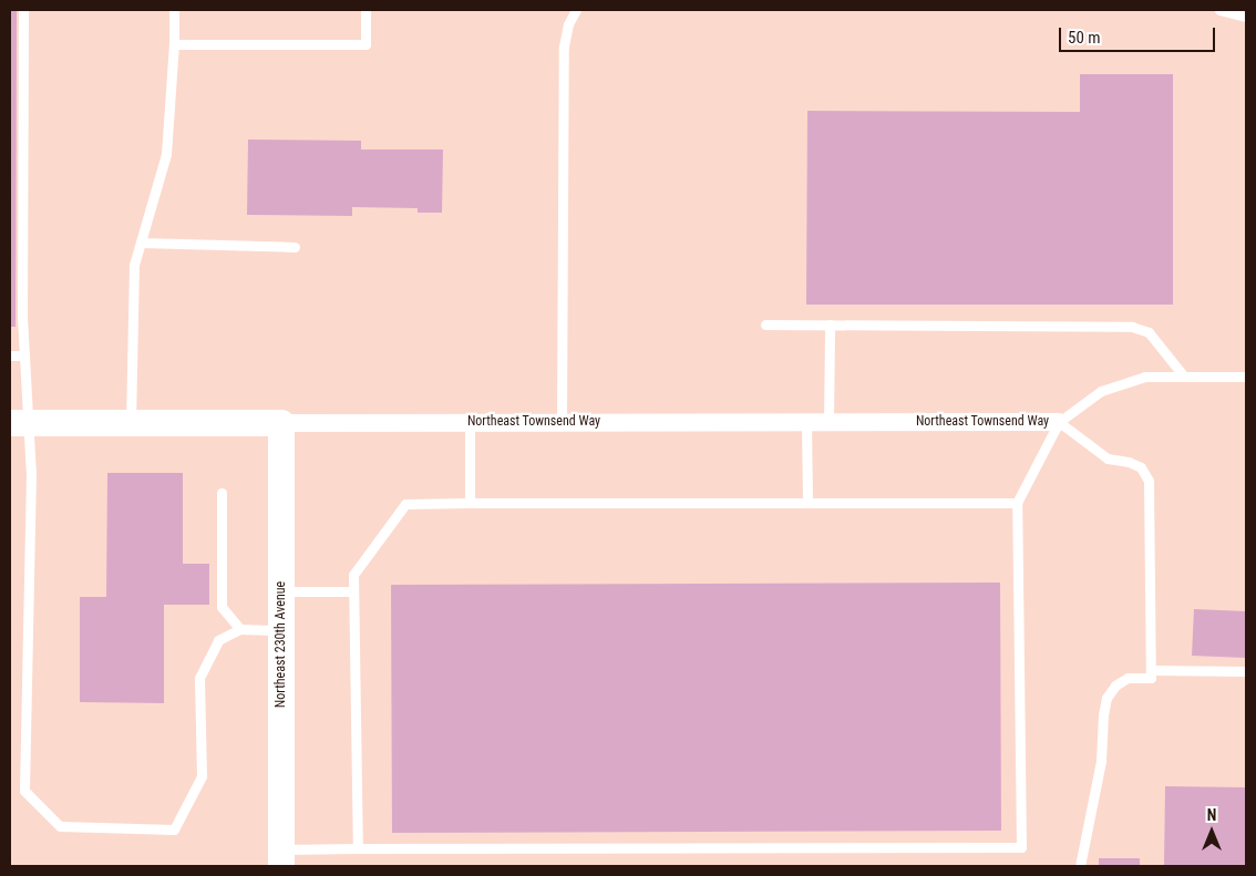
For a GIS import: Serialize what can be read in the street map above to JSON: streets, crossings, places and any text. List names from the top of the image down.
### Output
{
  "streets": {
    "street": ["Northeast Townsend Way", "Northeast 230th Avenue"]
  },
  "crossings": [
    ["Northeast Townsend Way", "Northeast 230th Avenue"]
  ],
  "scale_bar": "50 m",
  "north": "top"
}
